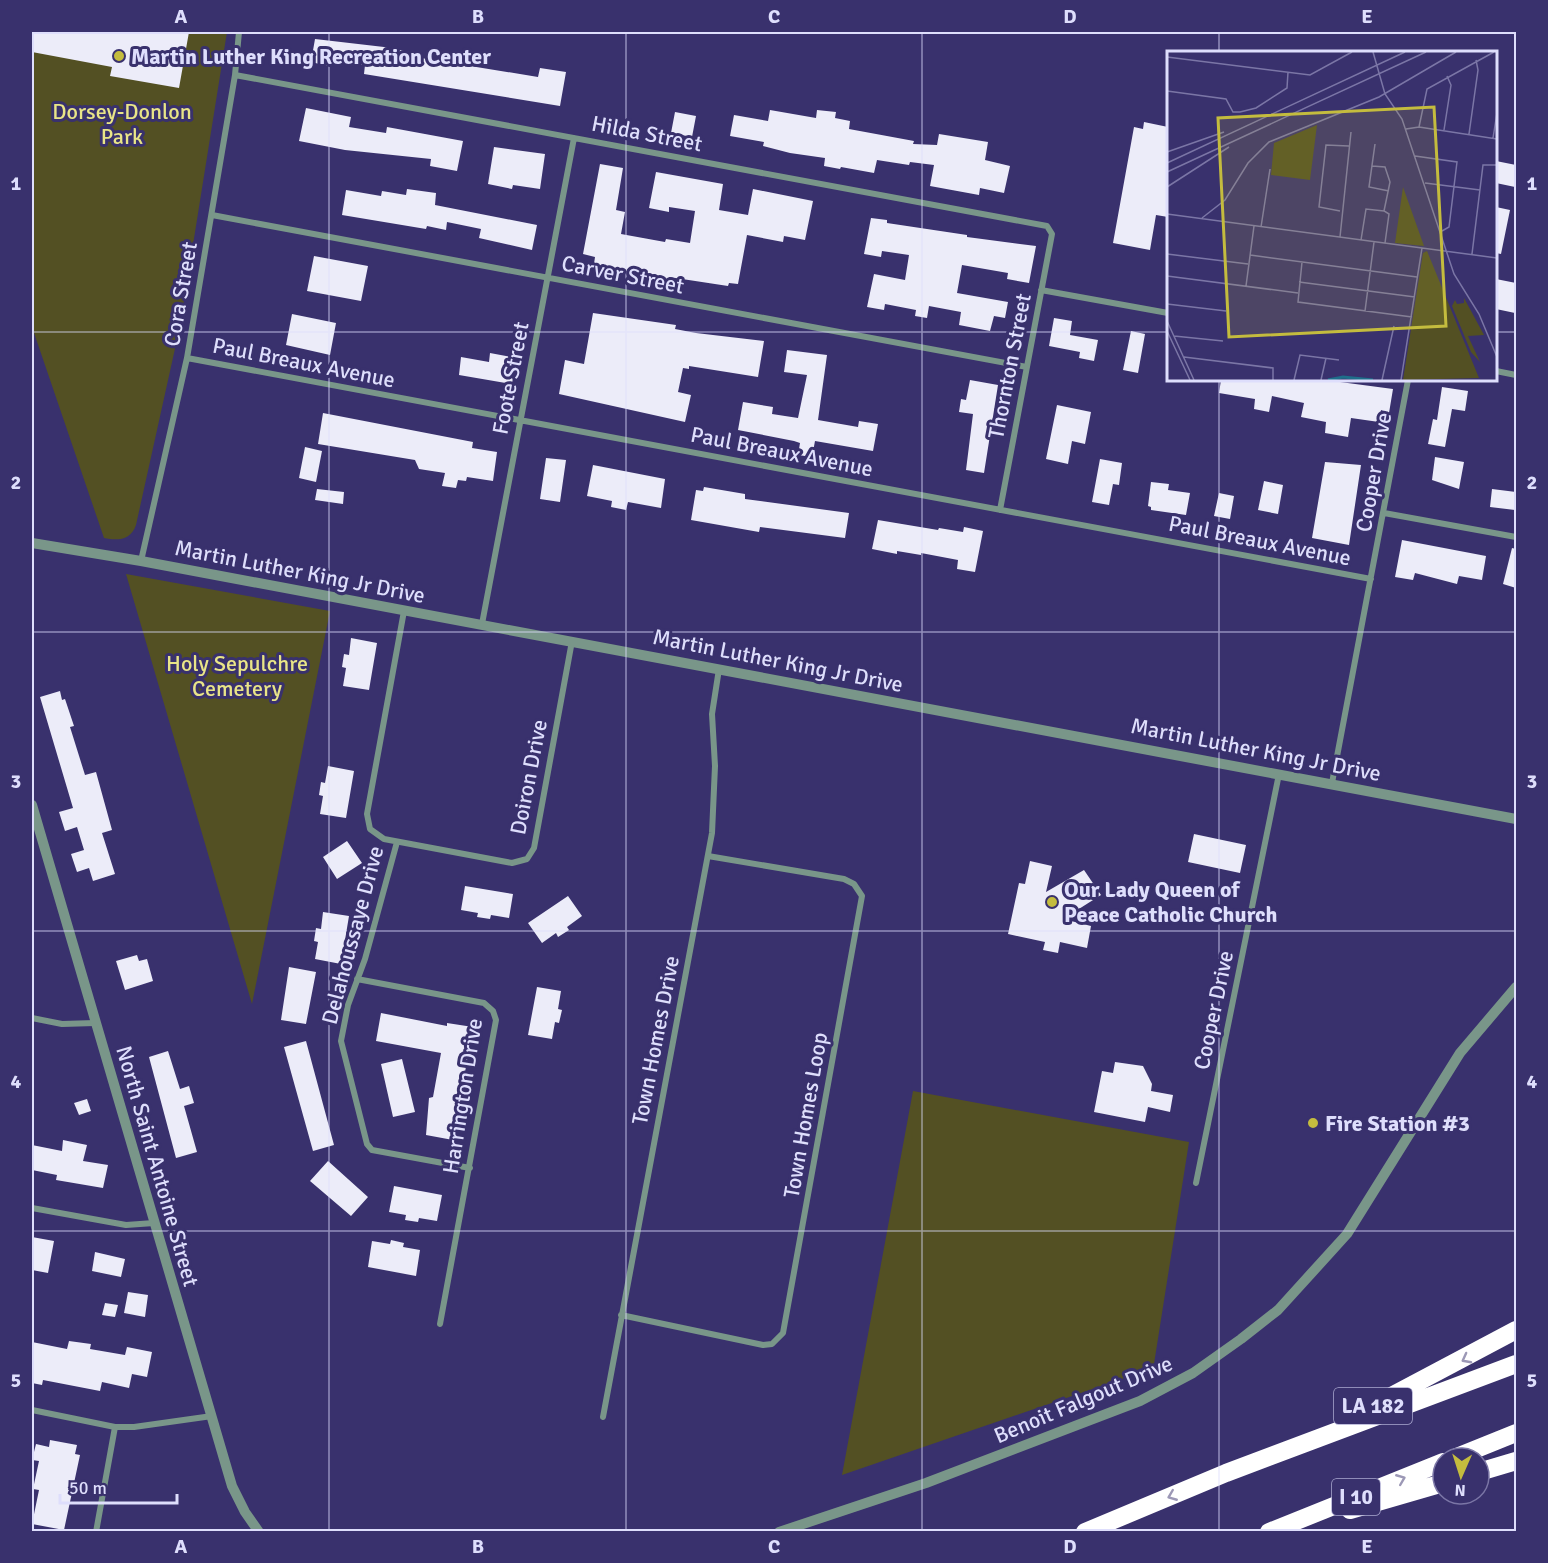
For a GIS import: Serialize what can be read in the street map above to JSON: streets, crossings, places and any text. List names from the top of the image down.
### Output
{
  "streets": {
    "highway": ["LA 182", "I 10"],
    "street": [
      "Hilda Street",
      "Carver Street",
      "Cora Street",
      "Paul Breaux Avenue",
      "Thornton Street",
      "Foote Street",
      "Cooper Drive",
      "Martin Luther King Jr Drive",
      "Doiron Drive",
      "Delahoussaye Drive",
      "Town Homes Drive",
      "Harrington Drive",
      "Town Homes Loop",
      "North Saint Antoine Street",
      "Benoit Falgout Drive"
    ]
  },
  "crossings": [
    ["Hilda Street", "Cora Street"],
    ["Hilda Street", "Thornton Street"],
    ["Hilda Street", "Foote Street"],
    ["Carver Street", "Cora Street"],
    ["Carver Street", "Thornton Street"],
    ["Carver Street", "Foote Street"],
    ["Cora Street", "Paul Breaux Avenue"],
    ["Cora Street", "Martin Luther King Jr Drive"],
    ["Paul Breaux Avenue", "Thornton Street"],
    ["Paul Breaux Avenue", "Foote Street"],
    ["Paul Breaux Avenue", "Cooper Drive"],
    ["Foote Street", "Martin Luther King Jr Drive"],
    ["Cooper Drive", "Martin Luther King Jr Drive"],
    ["Martin Luther King Jr Drive", "Doiron Drive"],
    ["Martin Luther King Jr Drive", "Delahoussaye Drive"],
    ["Martin Luther King Jr Drive", "Town Homes Drive"],
    ["Doiron Drive", "Delahoussaye Drive"],
    ["Delahoussaye Drive", "Harrington Drive"],
    ["Town Homes Drive", "Town Homes Loop"]
  ],
  "parks": ["Dorsey-Donlon Park", "Holy Sepulchre Cemetery"],
  "places": ["Martin Luther King Recreation Center", "Our Lady Queen of Peace Catholic Church", "Fire Station #3"],
  "scale_bar": "50 m",
  "north": "bottom",
  "grid": {
    "columns": [
      "A",
      "B",
      "C",
      "D",
      "E"
    ],
    "rows": [
      "1",
      "2",
      "3",
      "4",
      "5"
    ]
  }
}
